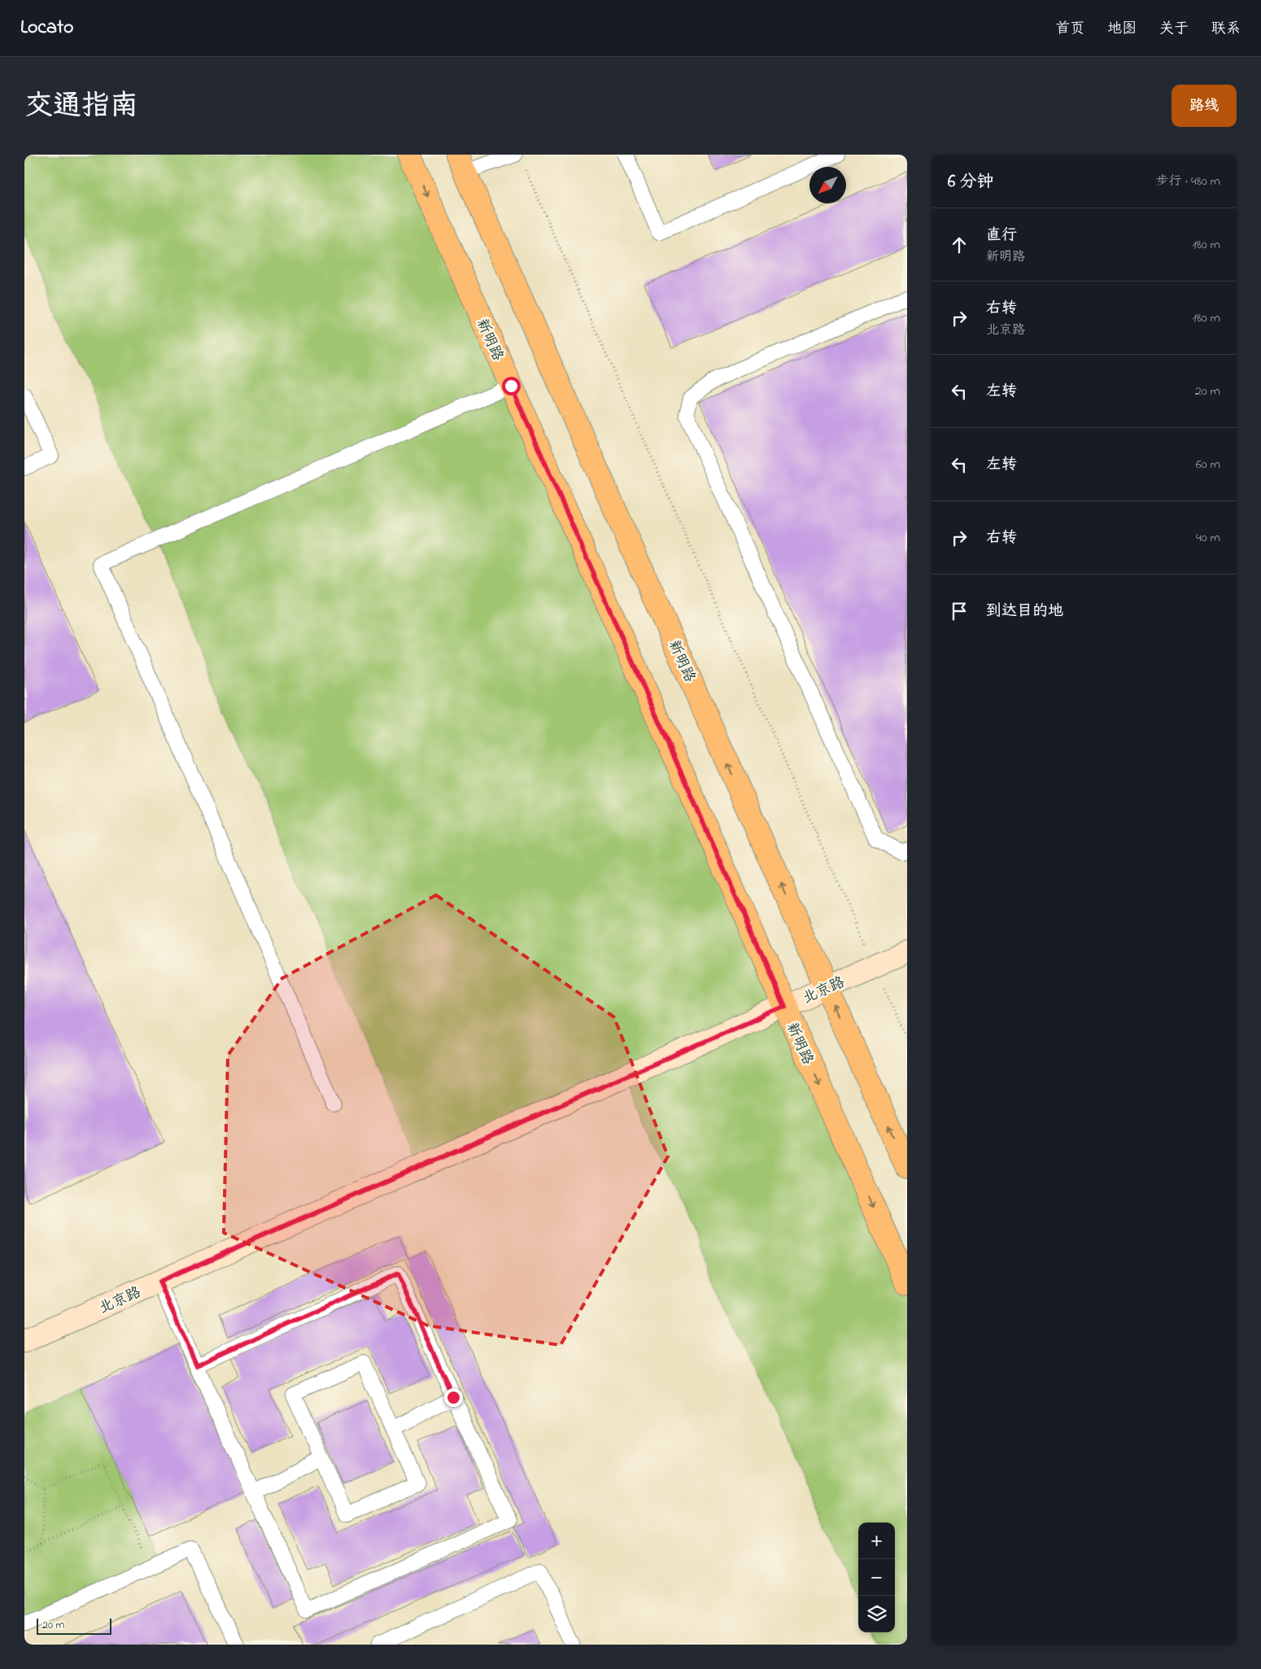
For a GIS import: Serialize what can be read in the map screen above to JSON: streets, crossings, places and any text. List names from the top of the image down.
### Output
{
  "streets": {
    "main road": ["新明路"],
    "street": ["北京路"]
  },
  "crossings": [
    ["新明路", "北京路"]
  ],
  "scale_bar": "20 m",
  "north": "bottom left",
  "page": {
    "header": "Locato",
    "nav": [
      "首页",
      "地图",
      "关于",
      "联系"
    ],
    "title": "交通指南",
    "buttons": "路线",
    "heading": ["6 分钟", "步行 · 480 m"],
    "list": [
      ["直行", "新明路", "180 m"],
      ["右转", "北京路", "180 m"],
      ["左转", "20 m"],
      ["左转", "60 m"],
      ["右转", "40 m"],
      "到达目的地"
    ],
    "map_buttons": ["+", "−"],
    "scale": "20 m"
  }
}
